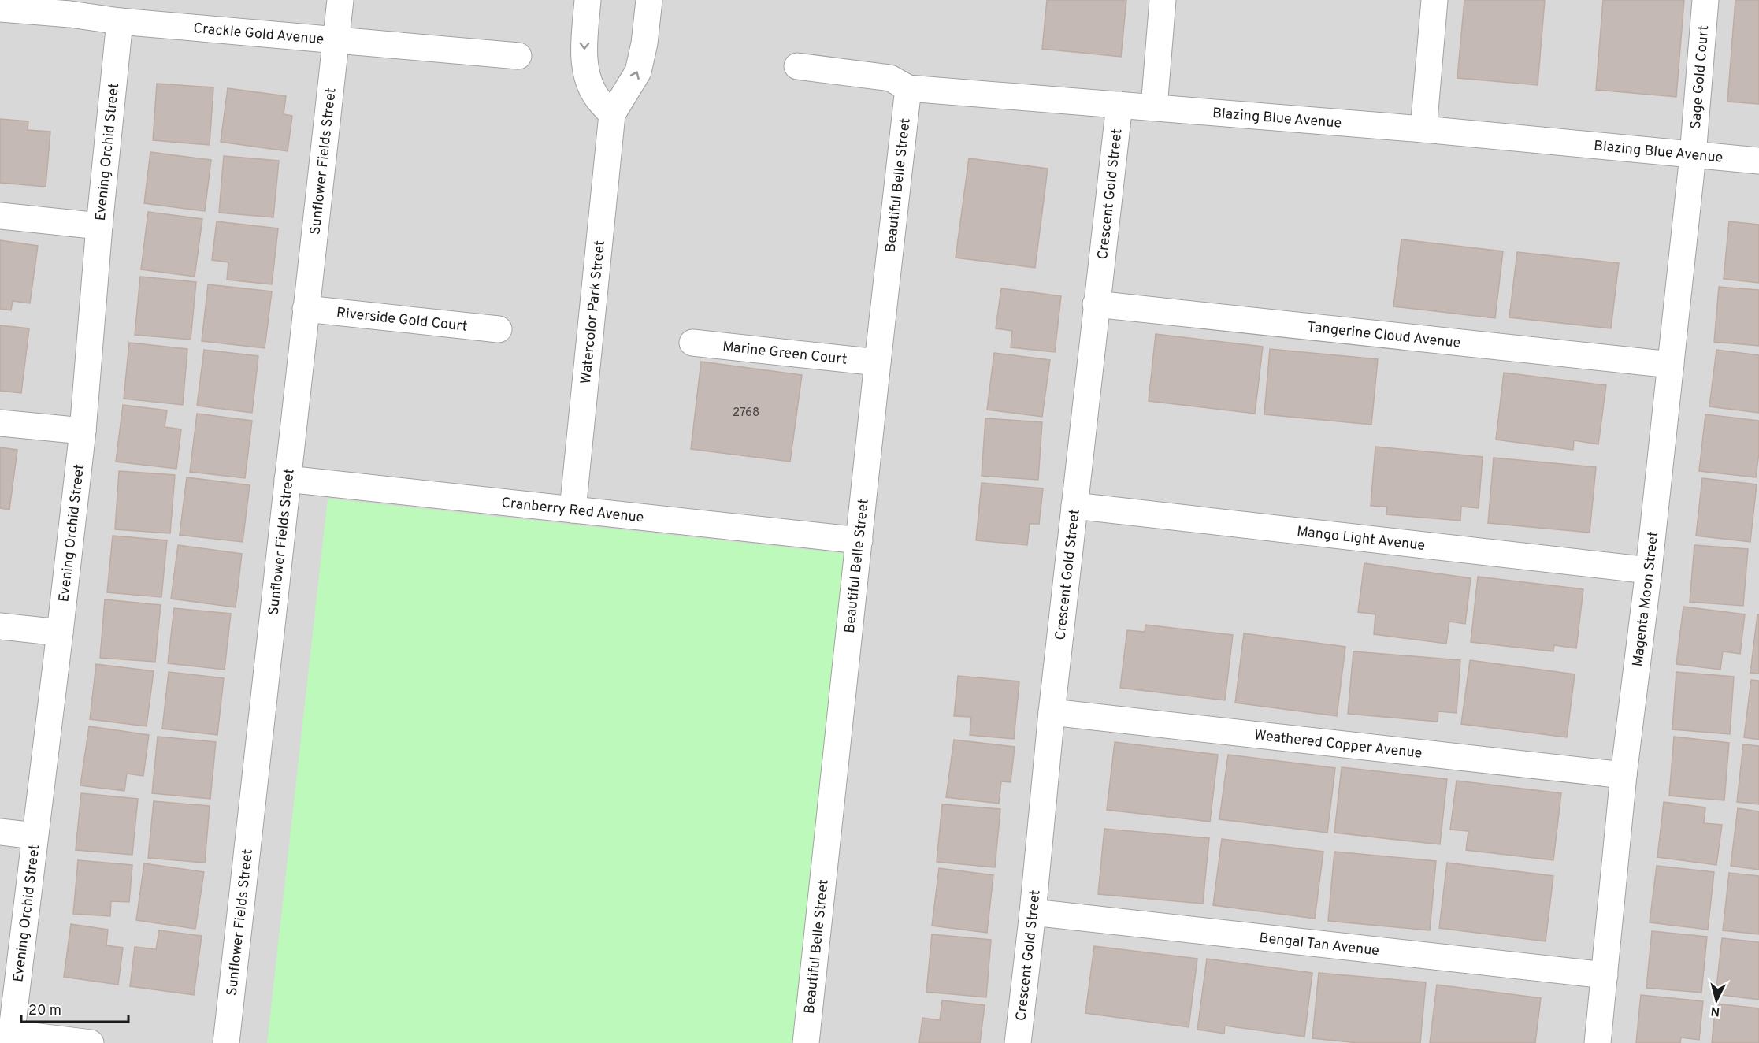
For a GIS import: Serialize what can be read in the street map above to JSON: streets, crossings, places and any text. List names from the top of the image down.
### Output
{
  "streets": {
    "street": [
      "Crackle Gold Avenue",
      "Sage Gold Court",
      "Blazing Blue Avenue",
      "Evening Orchid Street",
      "Sunflower Fields Street",
      "Beautiful Belle Street",
      "Crescent Gold Street",
      "Watercolor Park Street",
      "Riverside Gold Court",
      "Tangerine Cloud Avenue",
      "Marine Green Court",
      "Cranberry Red Avenue",
      "Mango Light Avenue",
      "Magenta Moon Street",
      "Weathered Copper Avenue",
      "Bengal Tan Avenue"
    ]
  },
  "crossings": [
    ["Crackle Gold Avenue", "Evening Orchid Street"],
    ["Crackle Gold Avenue", "Sunflower Fields Street"],
    ["Sage Gold Court", "Blazing Blue Avenue"],
    ["Sage Gold Court", "Magenta Moon Street"],
    ["Blazing Blue Avenue", "Beautiful Belle Street"],
    ["Blazing Blue Avenue", "Crescent Gold Street"],
    ["Blazing Blue Avenue", "Magenta Moon Street"],
    ["Sunflower Fields Street", "Riverside Gold Court"],
    ["Sunflower Fields Street", "Cranberry Red Avenue"],
    ["Beautiful Belle Street", "Marine Green Court"],
    ["Beautiful Belle Street", "Cranberry Red Avenue"],
    ["Crescent Gold Street", "Tangerine Cloud Avenue"],
    ["Crescent Gold Street", "Mango Light Avenue"],
    ["Crescent Gold Street", "Weathered Copper Avenue"],
    ["Crescent Gold Street", "Bengal Tan Avenue"],
    ["Watercolor Park Street", "Cranberry Red Avenue"],
    ["Tangerine Cloud Avenue", "Magenta Moon Street"],
    ["Mango Light Avenue", "Magenta Moon Street"],
    ["Magenta Moon Street", "Weathered Copper Avenue"],
    ["Magenta Moon Street", "Bengal Tan Avenue"]
  ],
  "house_numbers": ["2768"],
  "scale_bar": "20 m",
  "north": "bottom"
}
